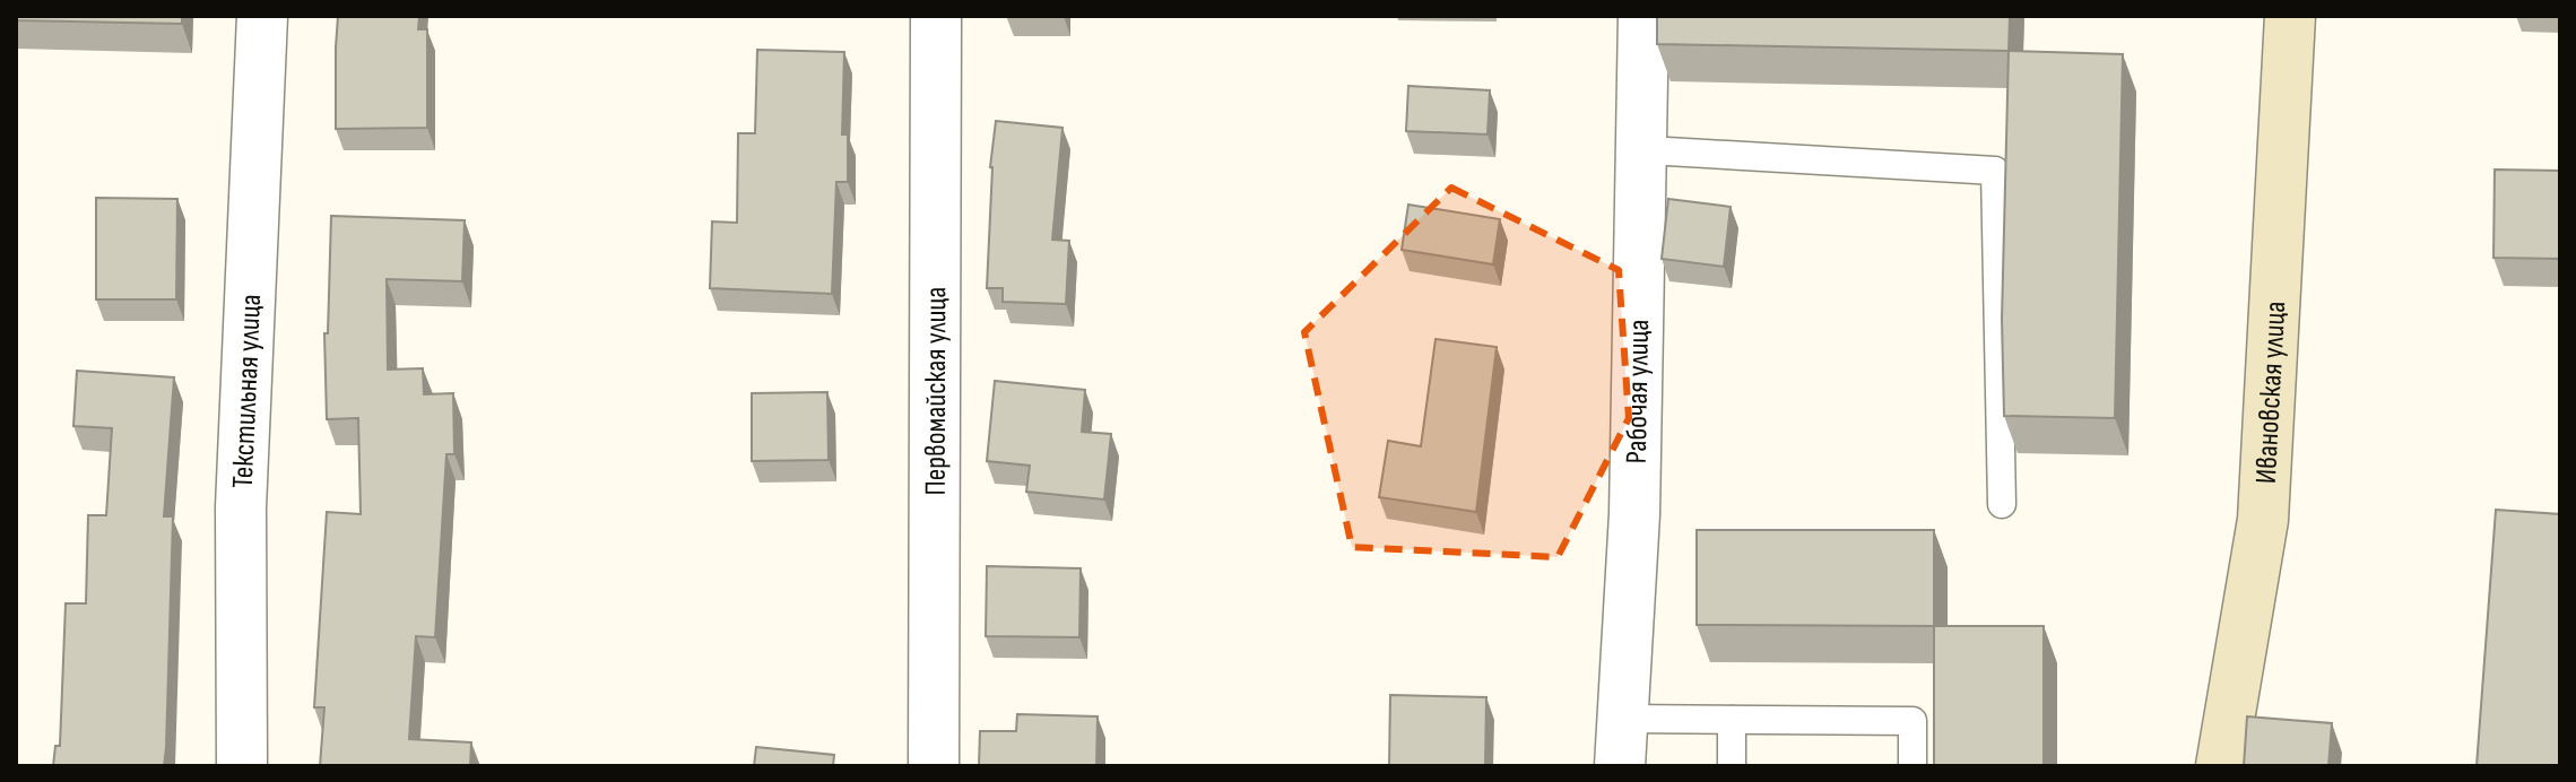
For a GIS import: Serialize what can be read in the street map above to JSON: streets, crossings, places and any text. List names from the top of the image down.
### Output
{
  "streets": {
    "street": [
      "Текстильная улица",
      "Первомайская улица",
      "Рабочая улица",
      "Ивановская улица"
    ]
  }
}
